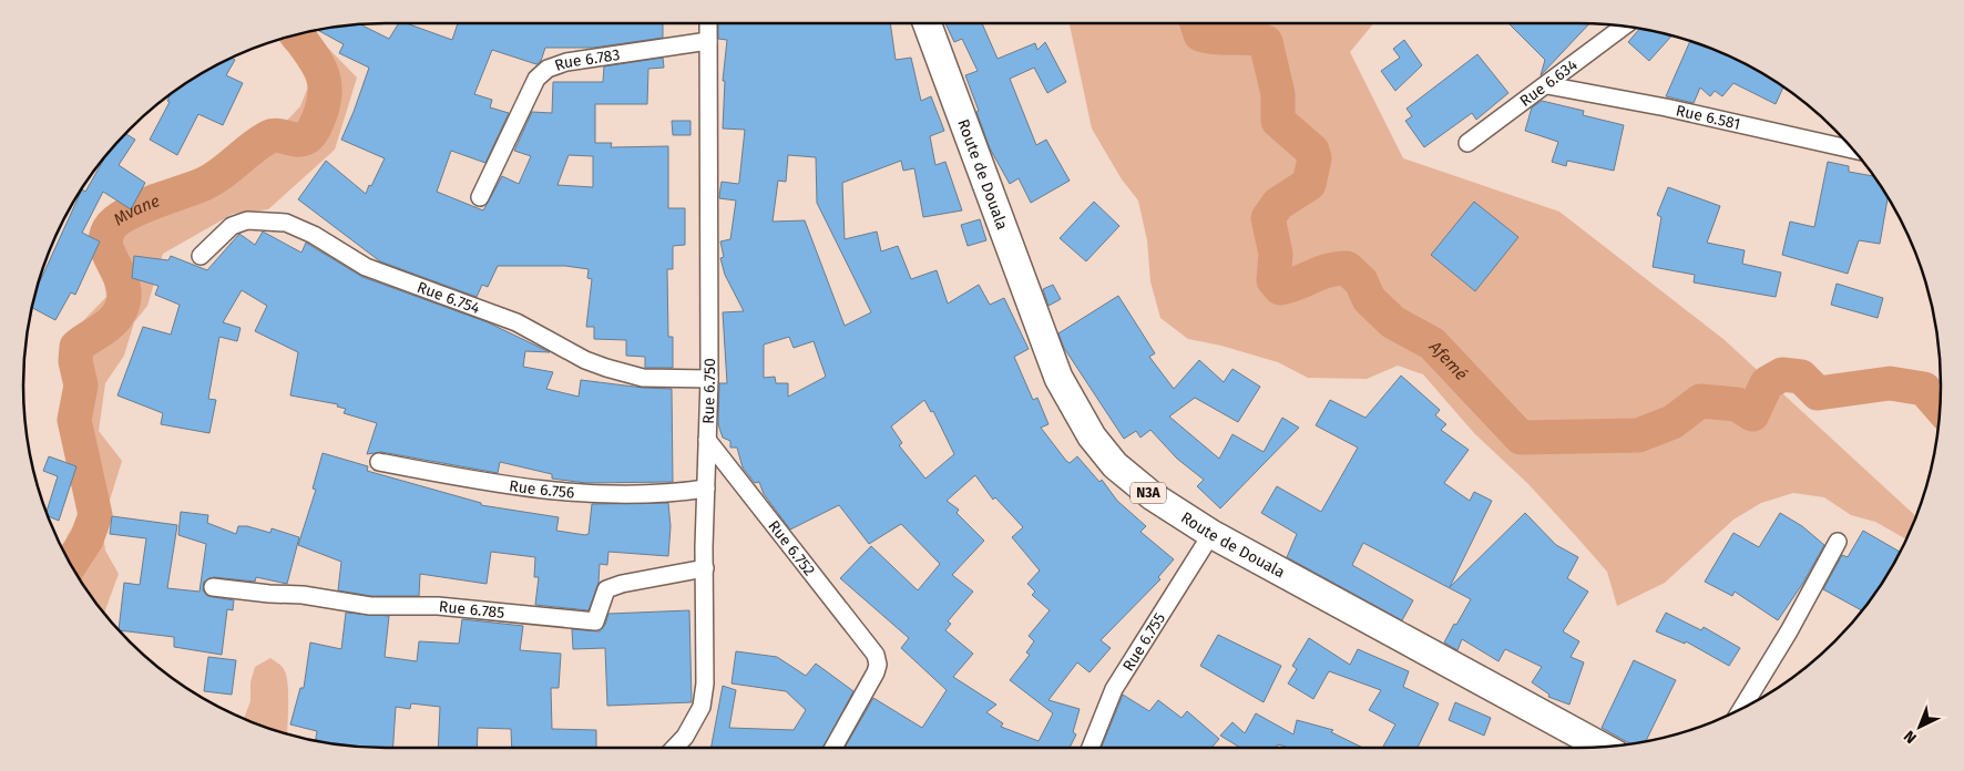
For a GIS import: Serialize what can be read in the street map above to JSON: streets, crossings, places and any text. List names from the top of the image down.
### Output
{
  "streets": {
    "highway": ["Route de Douala", "N3A"],
    "street": [
      "Rue 6.783",
      "Rue 6.634",
      "Rue 6.581",
      "Rue 6.754",
      "Rue 6.750",
      "Rue 6.756",
      "Rue 6.752",
      "Rue 6.785",
      "Rue 6.755"
    ]
  },
  "crossings": [
    ["Rue 6.783", "Rue 6.750"],
    ["Rue 6.634", "Rue 6.581"],
    ["Route de Douala", "Rue 6.755"],
    ["Rue 6.754", "Rue 6.750"],
    ["Rue 6.750", "Rue 6.756"],
    ["Rue 6.750", "Rue 6.752"],
    ["Rue 6.750", "Rue 6.785"]
  ],
  "water": ["Mvane", "Afemé"],
  "north": "bottom left"
}
